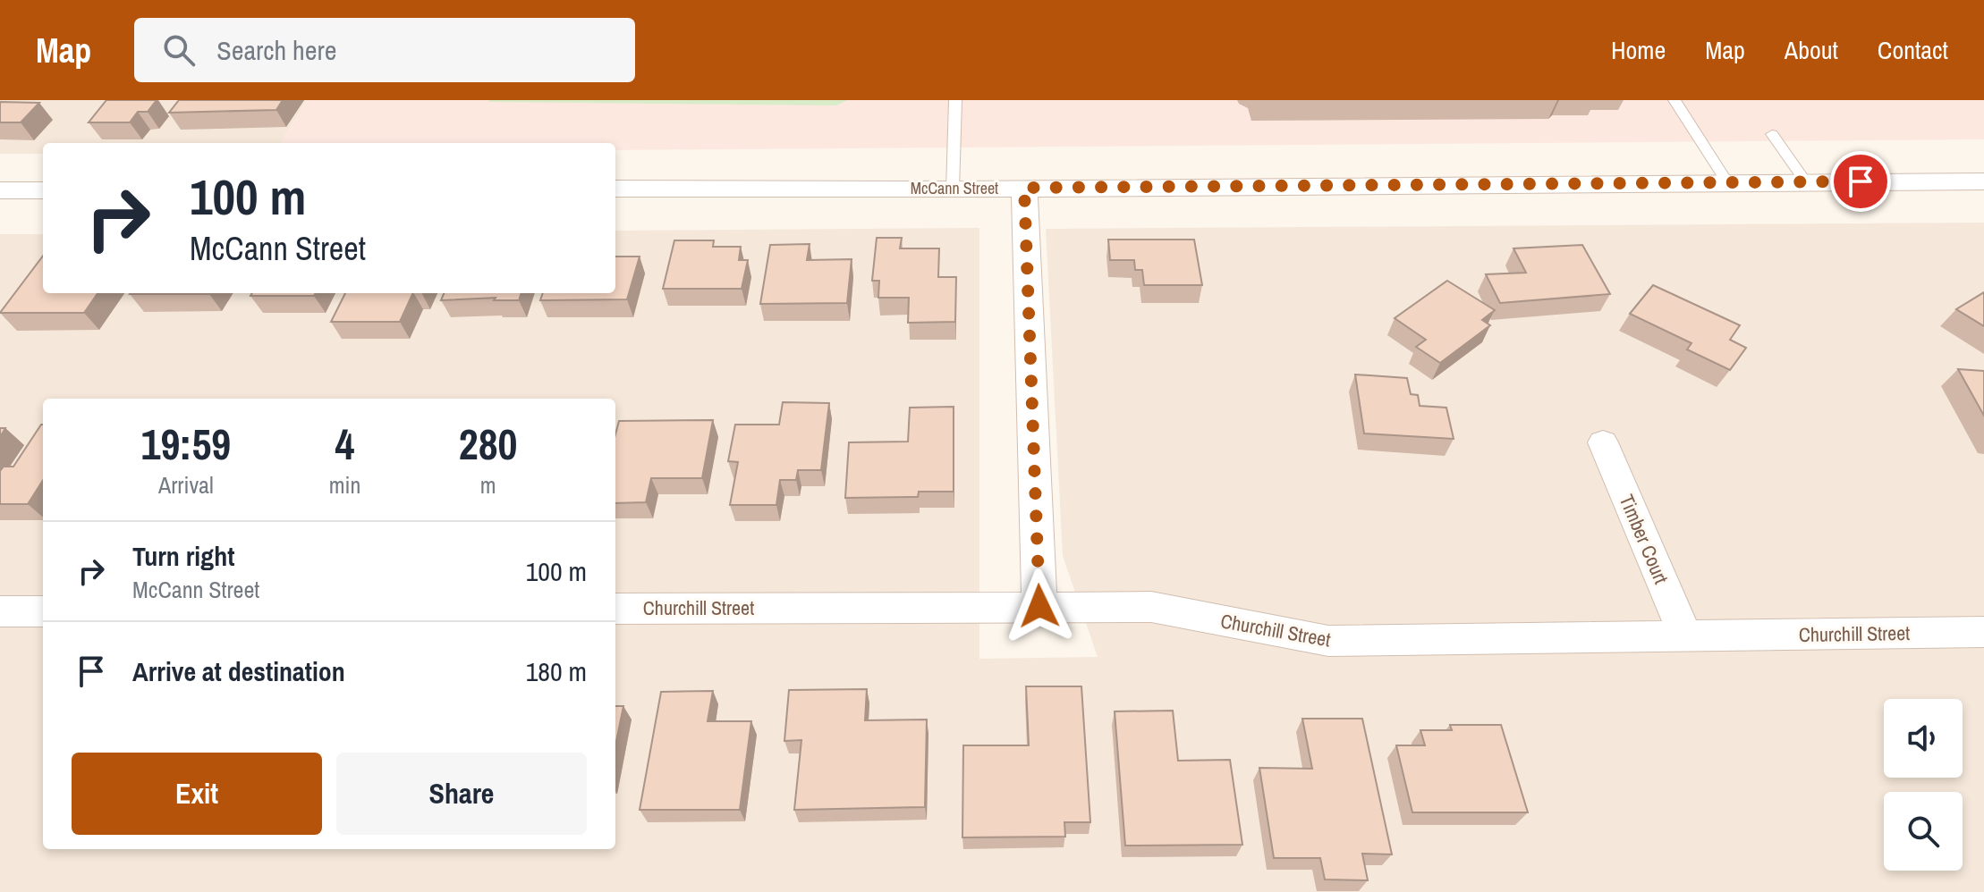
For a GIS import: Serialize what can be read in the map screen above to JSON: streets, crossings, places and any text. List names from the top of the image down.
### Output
{
  "streets": {
    "street": ["McCann Street", "Timber Court", "Churchill Street"]
  },
  "crossings": [
    ["Timber Court", "Churchill Street"]
  ],
  "page": {
    "header": "Map",
    "search": "Search here",
    "nav": [
      "Home",
      "Map",
      "About",
      "Contact"
    ],
    "turn": ["100 m", "McCann Street"],
    "eta": [
      "19:59",
      "Arrival",
      "4",
      "min",
      "280",
      "m"
    ],
    "list": [
      {
        "name": "Turn right",
        "note": "McCann Street",
        "value": "100 m"
      },
      {
        "name": "Arrive at destination",
        "value": "180 m"
      }
    ],
    "buttons": ["Exit", "Share"]
  }
}
